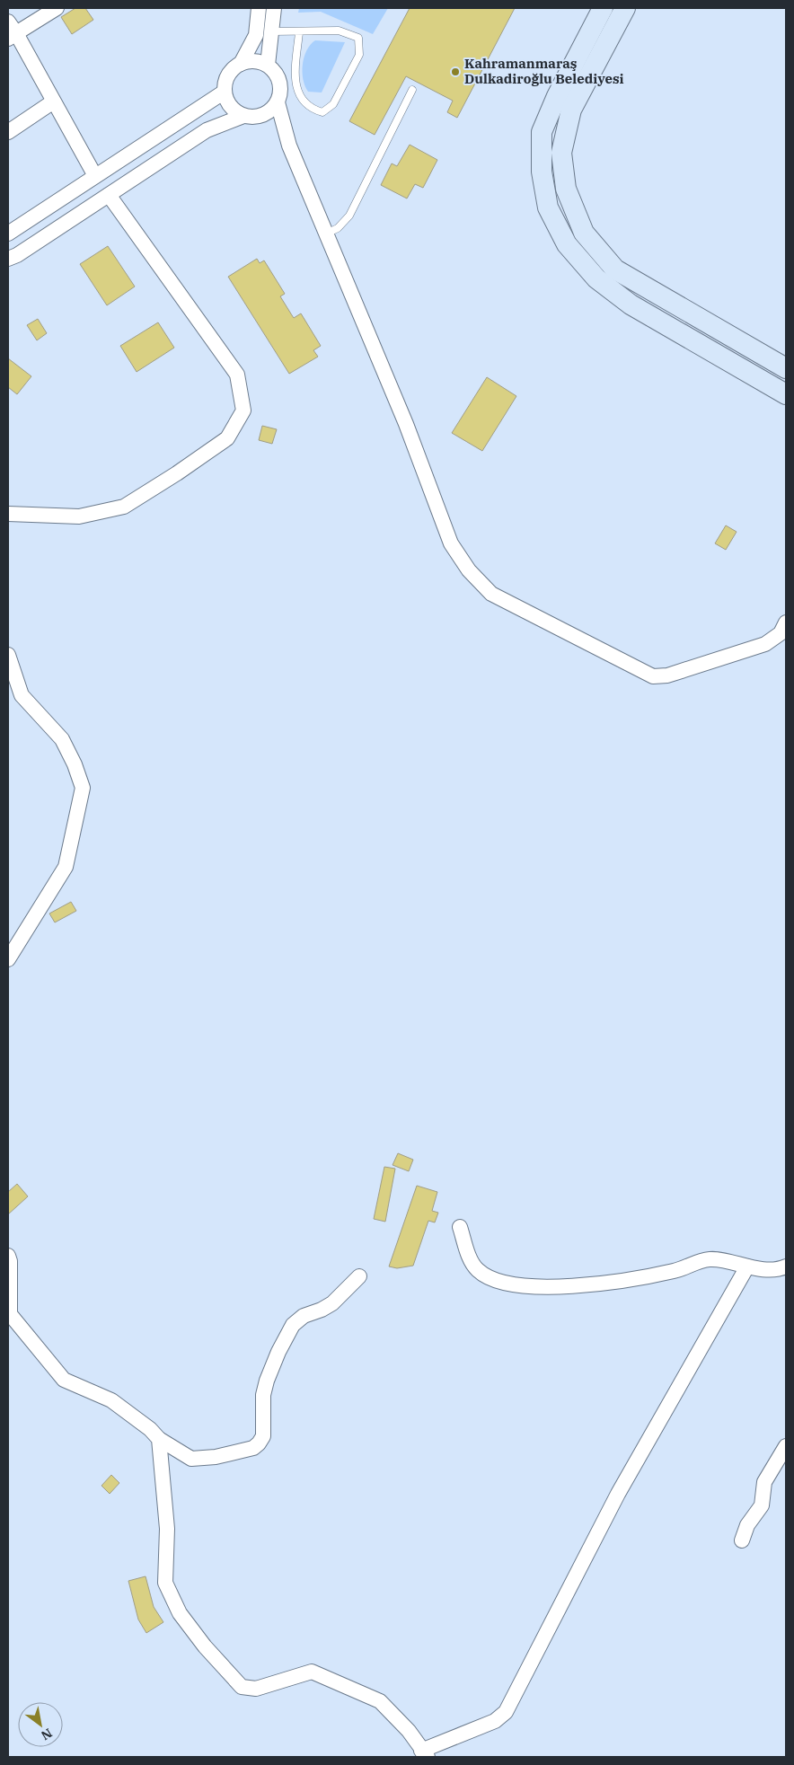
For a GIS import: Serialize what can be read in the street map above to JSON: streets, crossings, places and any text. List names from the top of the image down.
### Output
{
  "places": ["Kahramanmaraş Dulkadiroğlu Belediyesi"],
  "north": "bottom right"
}
